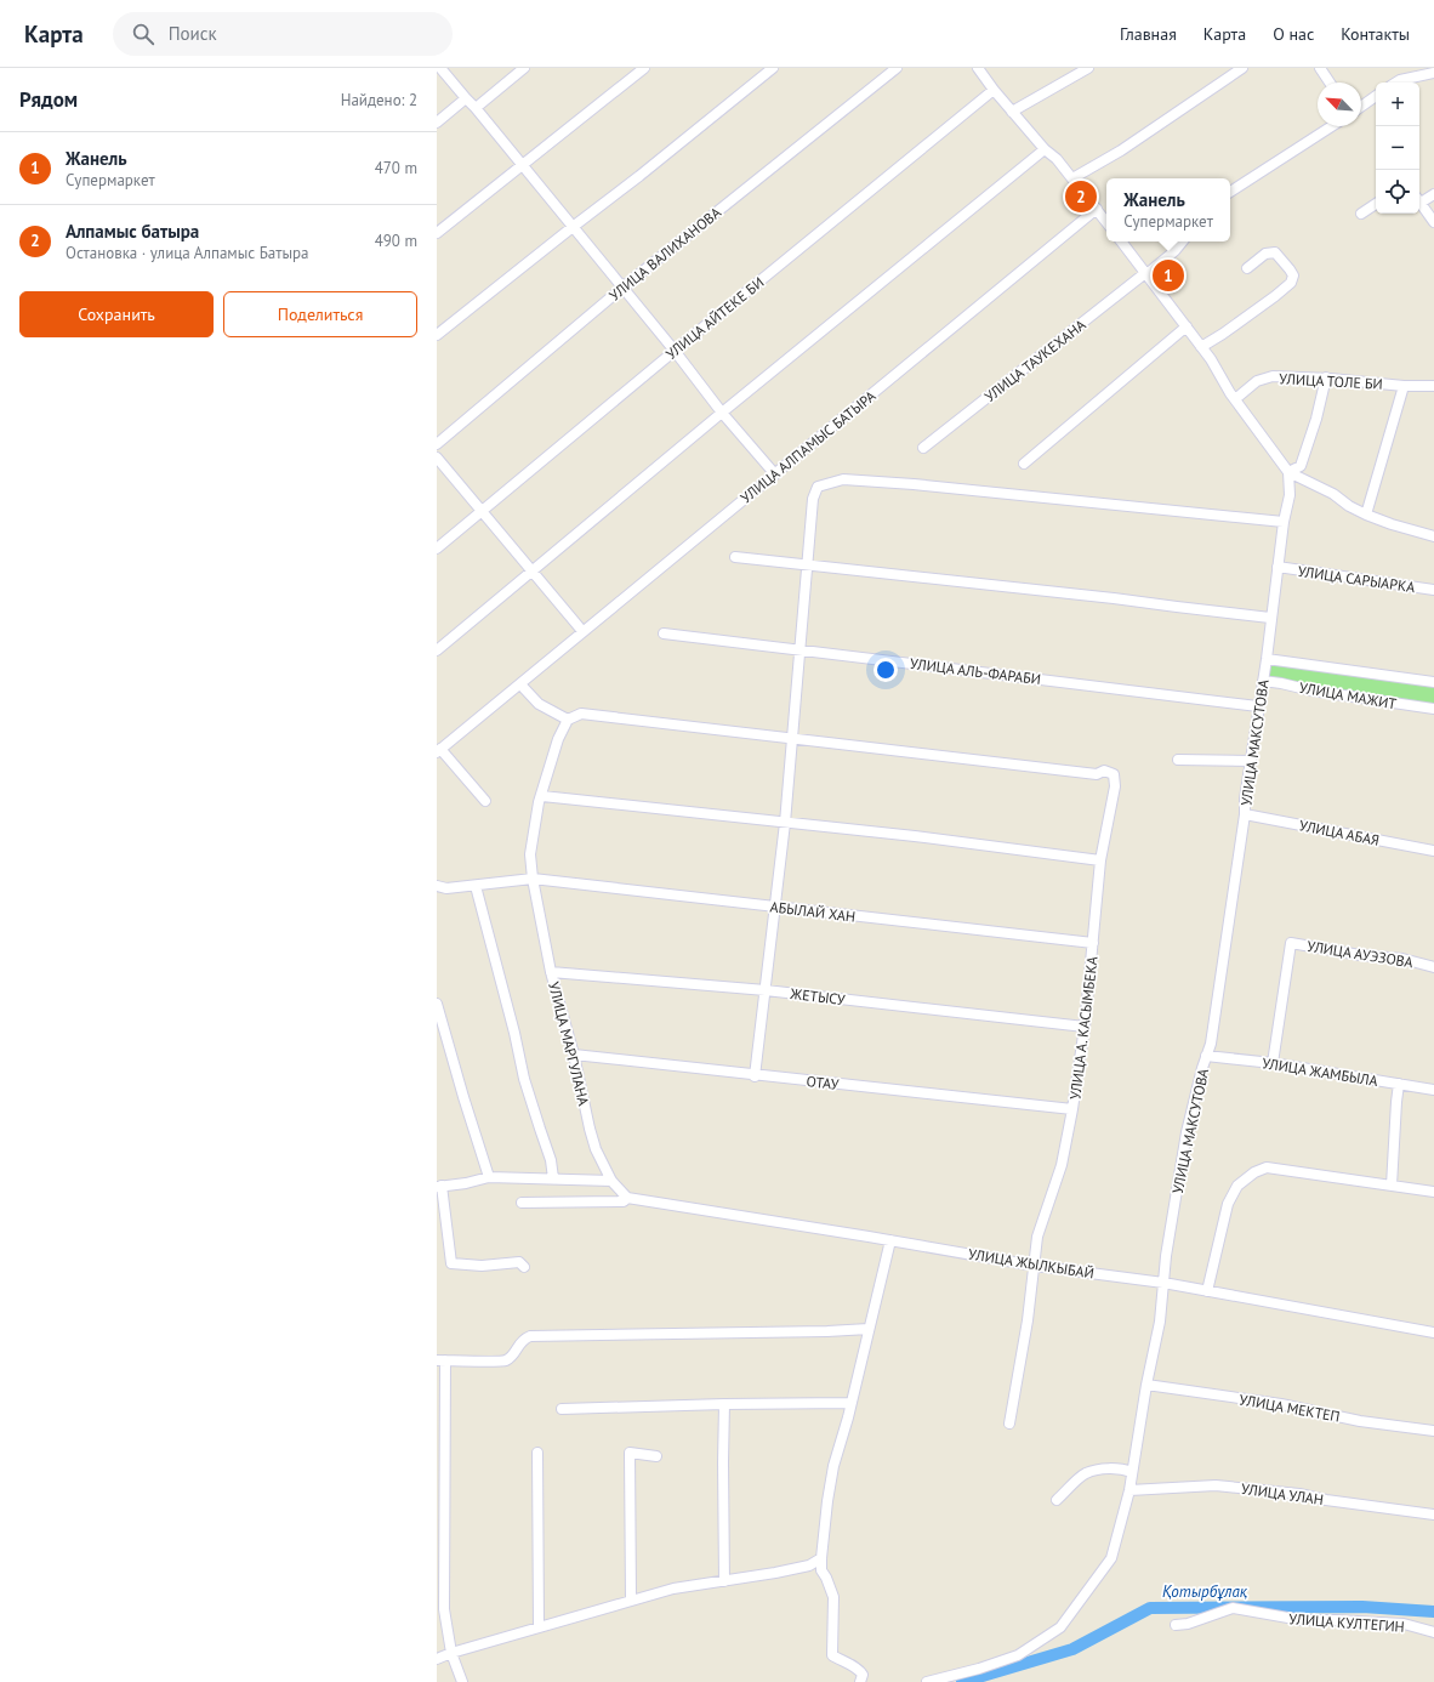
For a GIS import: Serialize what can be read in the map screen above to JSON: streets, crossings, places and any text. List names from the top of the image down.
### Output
{
  "streets": {
    "street": [
      "УЛИЦА ВАЛИХАНОВА",
      "УЛИЦА АЙТЕКЕ БИ",
      "УЛИЦА ТАУКЕХАНА",
      "УЛИЦА ТОЛЕ БИ",
      "УЛИЦА АЛПАМЫС БАТЫРА",
      "УЛИЦА САРЫАРКА",
      "УЛИЦА АЛЬ-ФАРАБИ",
      "УЛИЦА МАЖИТ",
      "УЛИЦА МАКСУТОВА",
      "УЛИЦА АБАЯ",
      "АБЫЛАЙ ХАН",
      "УЛИЦА АУЭЗОВА",
      "ЖЕТЫСУ",
      "УЛИЦА А. КАСЫМБЕКА",
      "УЛИЦА МАРГУЛАНА",
      "УЛИЦА ЖАМБЫЛА",
      "ОТАУ",
      "УЛИЦА ЖЫЛКЫБАЙ",
      "УЛИЦА МЕКТЕП",
      "УЛИЦА УЛАН",
      "УЛИЦА КУЛТЕГИН"
    ]
  },
  "crossings": [
    ["УЛИЦА САРЫАРКА", "УЛИЦА МАКСУТОВА"],
    ["УЛИЦА АЛЬ-ФАРАБИ", "УЛИЦА МАКСУТОВА"],
    ["УЛИЦА МАЖИТ", "УЛИЦА МАКСУТОВА"],
    ["УЛИЦА МАКСУТОВА", "УЛИЦА АБАЯ"],
    ["УЛИЦА МАКСУТОВА", "УЛИЦА ЖАМБЫЛА"],
    ["УЛИЦА МАКСУТОВА", "УЛИЦА ЖЫЛКЫБАЙ"],
    ["УЛИЦА МАКСУТОВА", "УЛИЦА МЕКТЕП"],
    ["УЛИЦА МАКСУТОВА", "УЛИЦА УЛАН"],
    ["АБЫЛАЙ ХАН", "УЛИЦА А. КАСЫМБЕКА"],
    ["АБЫЛАЙ ХАН", "УЛИЦА МАРГУЛАНА"],
    ["УЛИЦА АУЭЗОВА", "УЛИЦА ЖАМБЫЛА"],
    ["ЖЕТЫСУ", "УЛИЦА А. КАСЫМБЕКА"],
    ["ЖЕТЫСУ", "УЛИЦА МАРГУЛАНА"],
    ["УЛИЦА А. КАСЫМБЕКА", "ОТАУ"],
    ["УЛИЦА А. КАСЫМБЕКА", "УЛИЦА ЖЫЛКЫБАЙ"],
    ["УЛИЦА МАРГУЛАНА", "ОТАУ"],
    ["УЛИЦА МАРГУЛАНА", "УЛИЦА ЖЫЛКЫБАЙ"]
  ],
  "water": ["Қотырбұлақ"],
  "north": "top left",
  "page": {
    "header": "Карта",
    "search": "Поиск",
    "nav": [
      "Главная",
      "Карта",
      "О нас",
      "Контакты"
    ],
    "heading": ["Рядом", "Найдено: 2"],
    "map_buttons": ["+", "−"],
    "list": [
      {
        "mark": "1",
        "name": "Жанель",
        "note": "Супермаркет",
        "value": "470 m"
      },
      {
        "mark": "2",
        "name": "Алпамыс батыра",
        "note": "Остановка · улица Алпамыс Батыра",
        "value": "490 m"
      }
    ],
    "popup": ["Жанель", "Супермаркет"],
    "pins": ["2", "1"],
    "buttons": ["Сохранить", "Поделиться"]
  }
}
